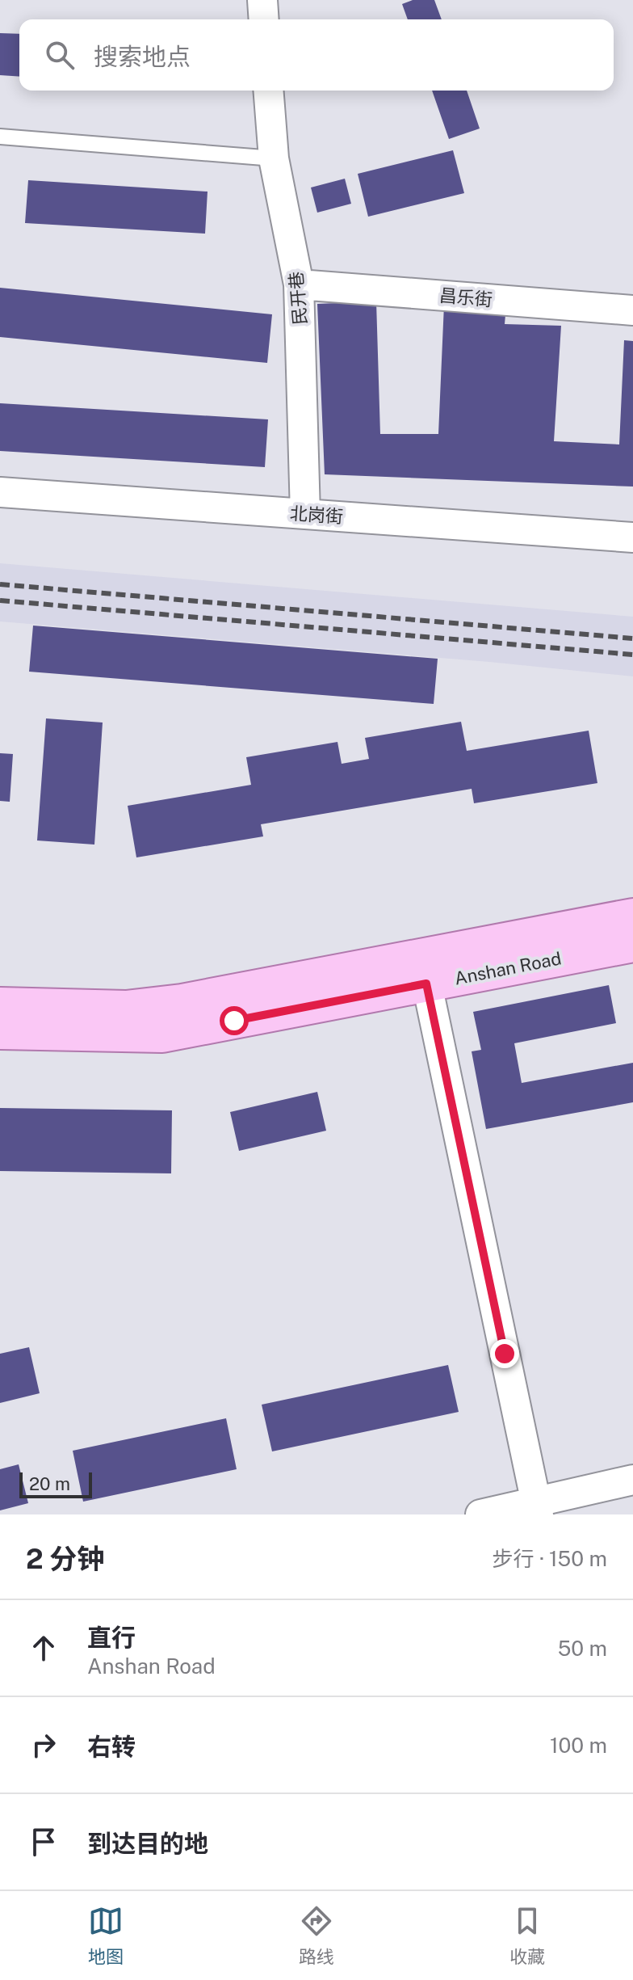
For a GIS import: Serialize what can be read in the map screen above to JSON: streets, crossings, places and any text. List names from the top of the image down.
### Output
{
  "streets": {
    "main road": ["Anshan Road"],
    "street": ["昌乐街", "民开巷", "北岗街"]
  },
  "crossings": [
    ["昌乐街", "民开巷"],
    ["民开巷", "北岗街"]
  ],
  "scale_bar": "20 m",
  "page": {
    "search": "搜索地点",
    "scale": "20 m",
    "heading": ["2 分钟", "步行 · 150 m"],
    "list": [
      ["直行", "Anshan Road", "50 m"],
      ["右转", "100 m"],
      "到达目的地"
    ],
    "nav": ["地图", "路线", "收藏"]
  }
}
